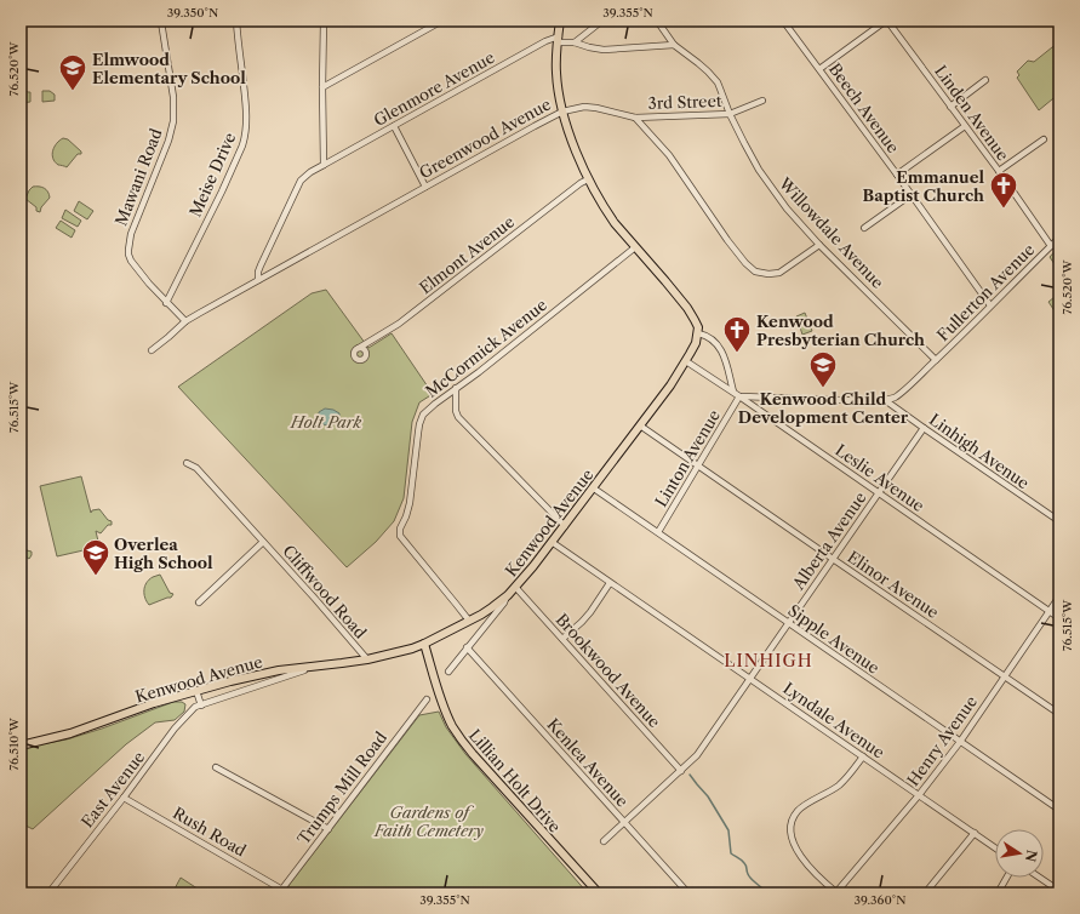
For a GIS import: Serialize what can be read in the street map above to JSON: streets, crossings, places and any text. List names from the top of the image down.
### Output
{
  "streets": {
    "main road": ["Kenwood Avenue", "Lillian Holt Drive"],
    "street": [
      "Glenmore Avenue",
      "3rd Street",
      "Beech Avenue",
      "Linden Avenue",
      "Greenwood Avenue",
      "Meise Drive",
      "Mawani Road",
      "Willowdale Avenue",
      "Elmont Avenue",
      "Fullerton Avenue",
      "McCormick Avenue",
      "Linhigh Avenue",
      "Linton Avenue",
      "Leslie Avenue",
      "Alberta Avenue",
      "Elinor Avenue",
      "Cliffwood Road",
      "Sipple Avenue",
      "Brookwood Avenue",
      "Lyndale Avenue",
      "Henry Avenue",
      "Kenlea Avenue",
      "Trumps Mill Road",
      "East Avenue",
      "Rush Road"
    ]
  },
  "crossings": [
    ["Glenmore Avenue", "Greenwood Avenue"],
    ["3rd Street", "Greenwood Avenue"],
    ["3rd Street", "Willowdale Avenue"],
    ["Beech Avenue", "Fullerton Avenue"],
    ["Linden Avenue", "Fullerton Avenue"],
    ["Greenwood Avenue", "Mawani Road"],
    ["Meise Drive", "Mawani Road"],
    ["Willowdale Avenue", "Fullerton Avenue"],
    ["Fullerton Avenue", "Linhigh Avenue"],
    ["Fullerton Avenue", "Linton Avenue"],
    ["Fullerton Avenue", "Leslie Avenue"],
    ["McCormick Avenue", "Kenwood Avenue"],
    ["Linhigh Avenue", "Alberta Avenue"],
    ["Linton Avenue", "Leslie Avenue"],
    ["Linton Avenue", "Elinor Avenue"],
    ["Linton Avenue", "Sipple Avenue"],
    ["Leslie Avenue", "Kenwood Avenue"],
    ["Leslie Avenue", "Alberta Avenue"],
    ["Leslie Avenue", "Henry Avenue"],
    ["Kenwood Avenue", "Elinor Avenue"],
    ["Kenwood Avenue", "Cliffwood Road"],
    ["Kenwood Avenue", "Sipple Avenue"],
    ["Kenwood Avenue", "Brookwood Avenue"],
    ["Kenwood Avenue", "Lyndale Avenue"],
    ["Kenwood Avenue", "Lillian Holt Drive"],
    ["Kenwood Avenue", "East Avenue"],
    ["Alberta Avenue", "Elinor Avenue"],
    ["Alberta Avenue", "Sipple Avenue"],
    ["Alberta Avenue", "Brookwood Avenue"],
    ["Alberta Avenue", "Lyndale Avenue"],
    ["Alberta Avenue", "Kenlea Avenue"],
    ["Elinor Avenue", "Henry Avenue"],
    ["Sipple Avenue", "Henry Avenue"],
    ["Lyndale Avenue", "Henry Avenue"],
    ["Trumps Mill Road", "Rush Road"],
    ["East Avenue", "Rush Road"]
  ],
  "districts": ["LINHIGH"],
  "parks": ["Holt Park", "Gardens of Faith Cemetery"],
  "places": {
    "school or university": ["Elmwood Elementary School", "Kenwood Child Development Center", "Overlea High School"],
    "church": ["Emmanuel Baptist Church", "Kenwood Presbyterian Church"]
  },
  "north": "right",
  "coordinates": [
    "39.350°N",
    "39.355°N",
    "76.520°W",
    "76.515°W",
    "76.510°W",
    "39.360°N"
  ]
}
